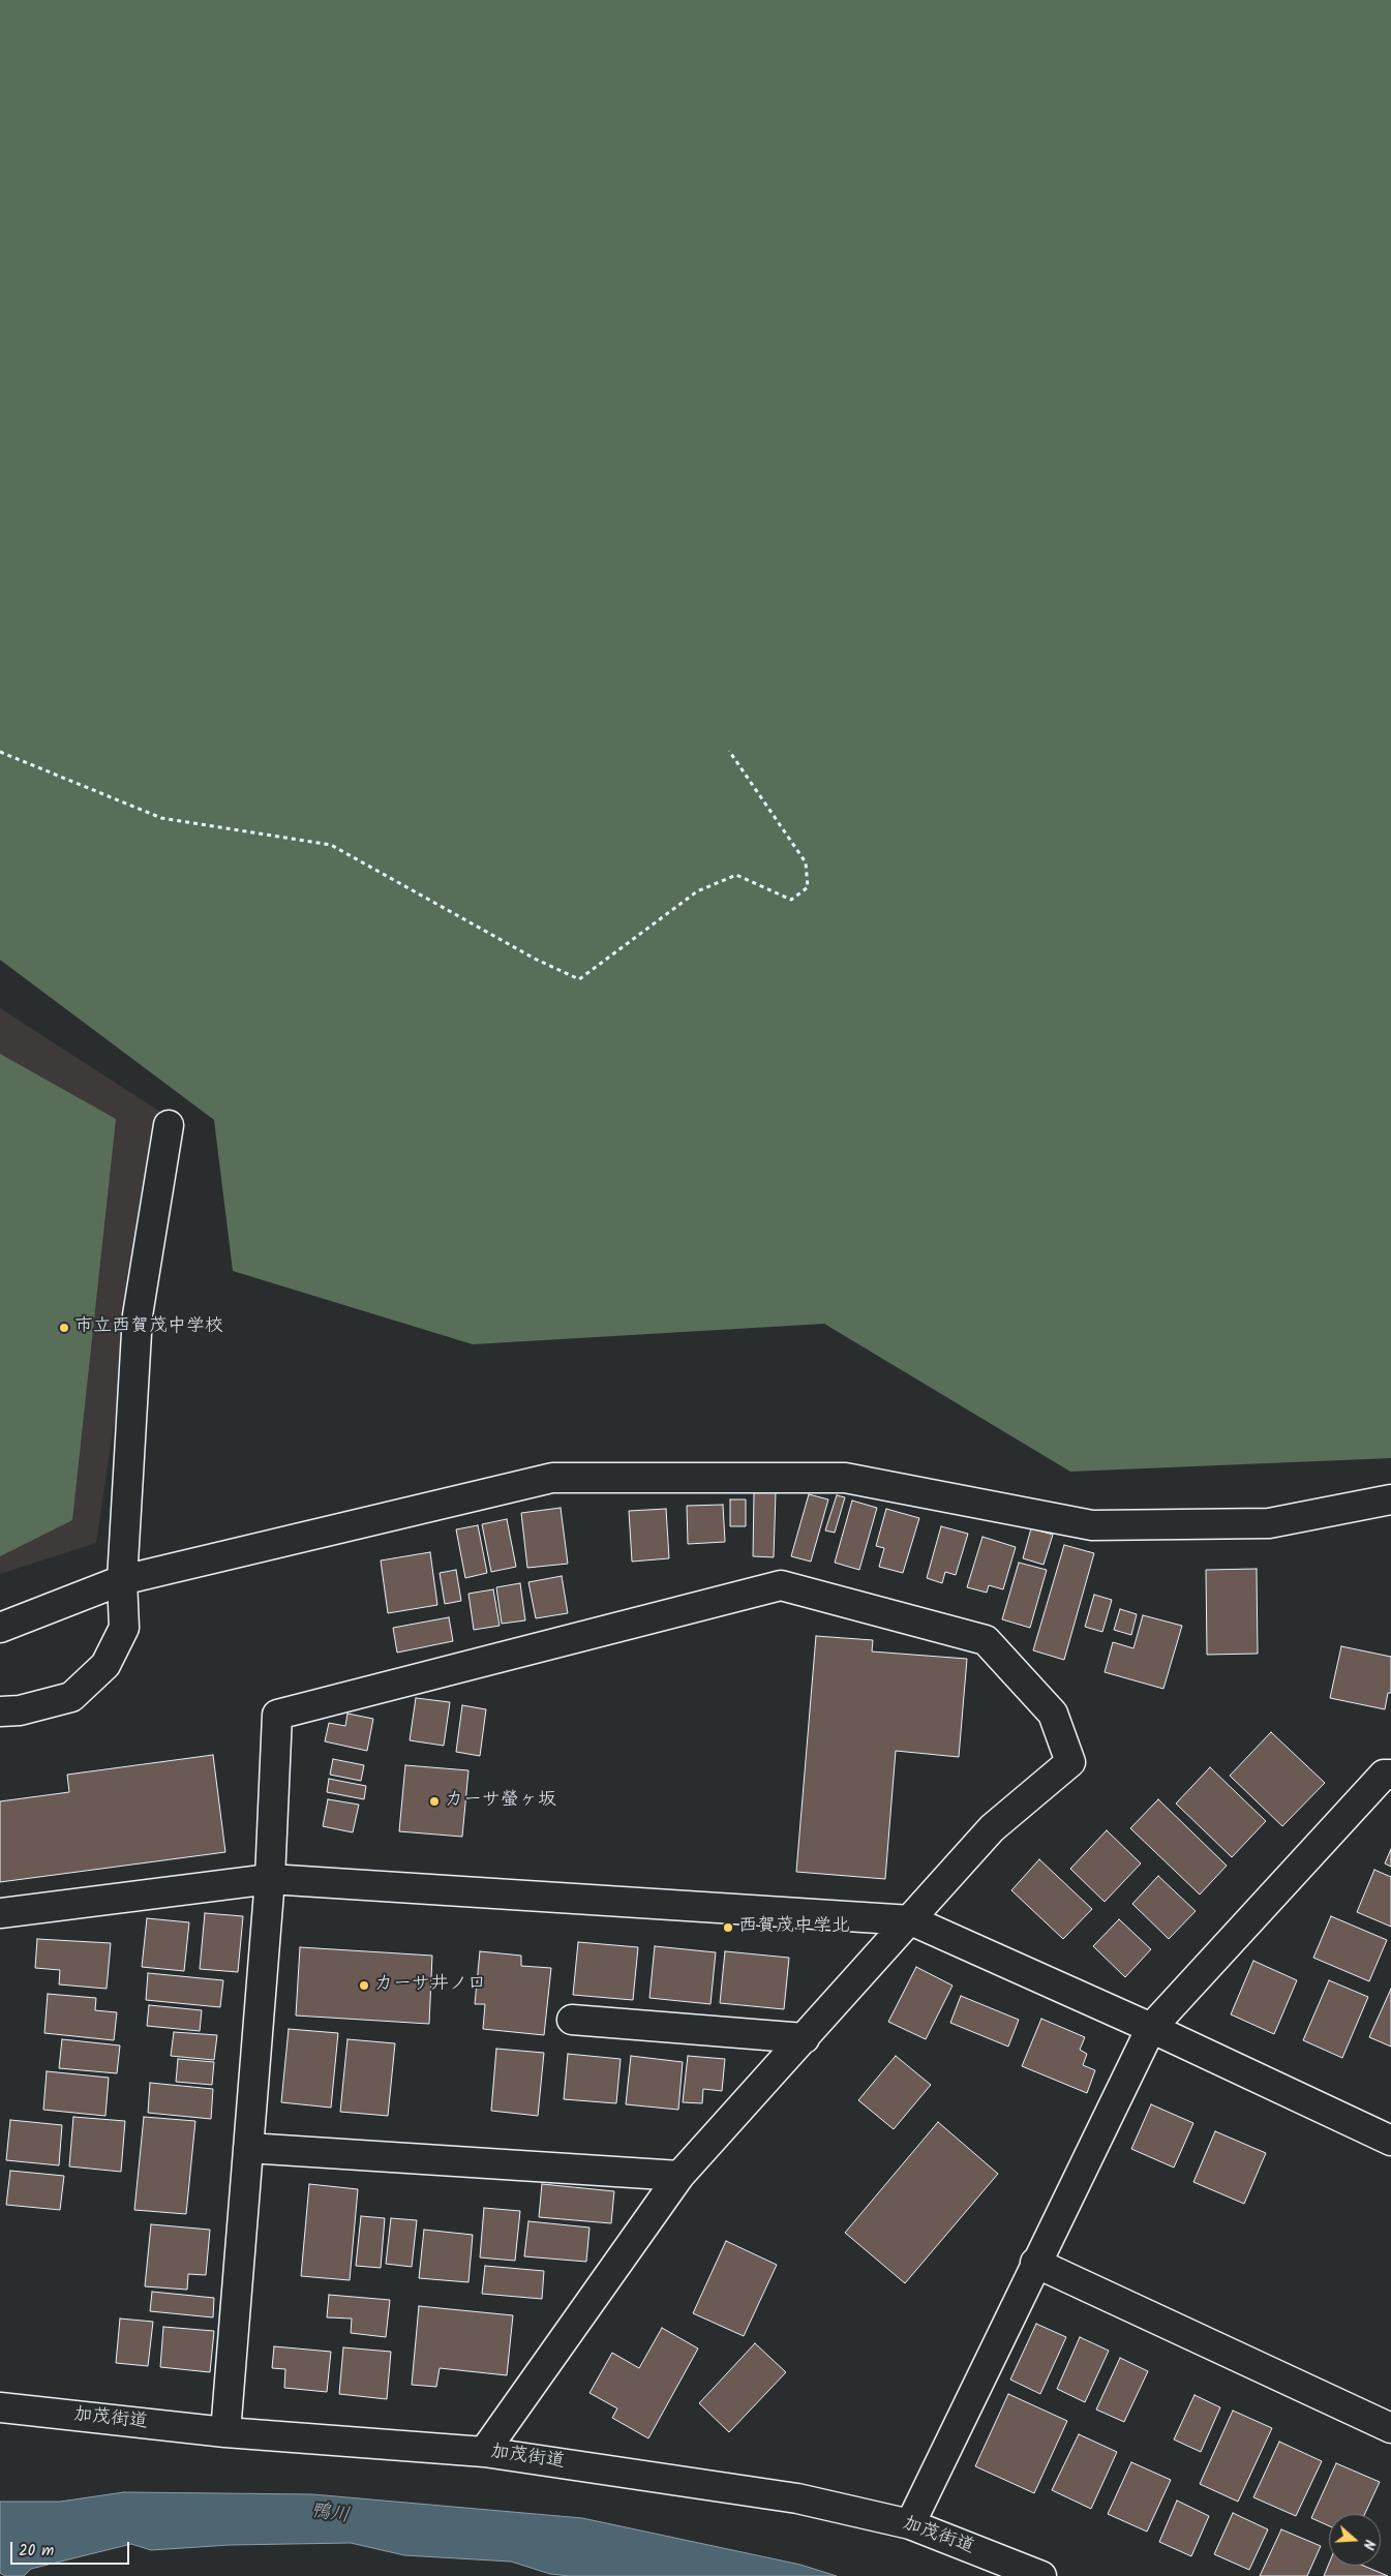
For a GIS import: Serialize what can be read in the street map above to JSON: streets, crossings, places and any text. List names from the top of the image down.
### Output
{
  "streets": {
    "street": ["加茂街道"]
  },
  "water": ["鴨川"],
  "places": [
    "市立西賀茂中学校",
    "カーサ螢ヶ坂",
    "西賀茂中学北",
    "カーサ井ノ口"
  ],
  "scale_bar": "20 m",
  "north": "right"
}
